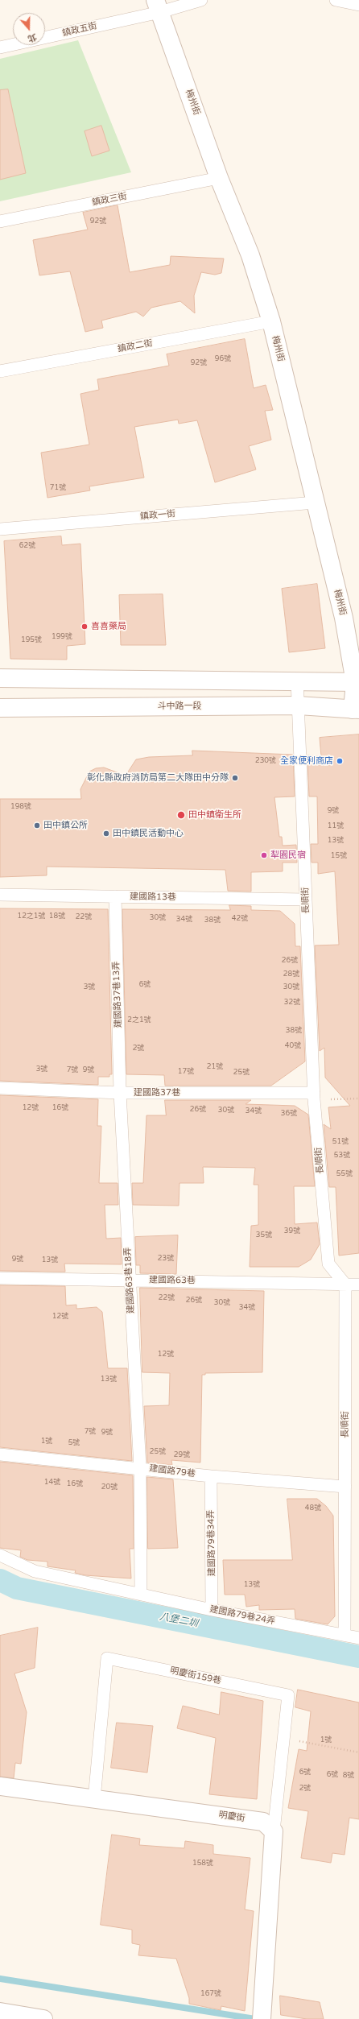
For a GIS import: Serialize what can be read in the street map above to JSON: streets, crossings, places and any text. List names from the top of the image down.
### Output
{
  "streets": {
    "street": ["梅州街", "斗中路一段", "明慶街"],
    "lane": [
      "鎮政五街",
      "鎮政三街",
      "鎮政二街",
      "鎮政一街",
      "建國路13巷",
      "長順街",
      "建國路37巷13弄",
      "建國路37巷",
      "建國路63巷18弄",
      "建國路63巷",
      "建國路79巷",
      "建國路79巷34弄",
      "建國路79巷24弄",
      "明慶街159巷"
    ]
  },
  "crossings": [
    ["鎮政五街", "梅州街"],
    ["梅州街", "鎮政三街"],
    ["梅州街", "鎮政二街"],
    ["梅州街", "鎮政一街"],
    ["梅州街", "斗中路一段"],
    ["斗中路一段", "長順街"],
    ["建國路13巷", "長順街"],
    ["建國路13巷", "建國路37巷13弄"],
    ["長順街", "建國路37巷"],
    ["長順街", "建國路63巷"],
    ["長順街", "建國路79巷"],
    ["長順街", "建國路79巷24弄"],
    ["建國路37巷13弄", "建國路37巷"],
    ["建國路37巷13弄", "建國路63巷18弄"],
    ["建國路37巷", "建國路63巷18弄"],
    ["建國路63巷18弄", "建國路63巷"],
    ["建國路63巷18弄", "建國路79巷"],
    ["建國路79巷", "建國路79巷34弄"],
    ["建國路79巷34弄", "建國路79巷24弄"],
    ["明慶街159巷", "明慶街"]
  ],
  "water": ["八堡二圳"],
  "places": [
    "喜喜藥局",
    "全家便利商店",
    "彰化縣政府消防局第二大隊田中分隊",
    "田中鎮衛生所",
    "田中鎮公所",
    "田中鎮民活動中心",
    "犁園民宿"
  ],
  "house_numbers": [
    "92號",
    "96號",
    "92號",
    "71號",
    "62號",
    "199號",
    "195號",
    "230號",
    "198號",
    "9號",
    "11號",
    "13號",
    "15號",
    "12之1號",
    "18號",
    "22號",
    "30號",
    "42號",
    "34號",
    "38號",
    "26號",
    "28號",
    "6號",
    "3號",
    "30號",
    "32號",
    "2之1號",
    "38號",
    "40號",
    "2號",
    "21號",
    "3號",
    "7號",
    "9號",
    "17號",
    "25號",
    "12號",
    "16號",
    "26號",
    "30號",
    "34號",
    "36號",
    "51號",
    "53號",
    "55號",
    "39號",
    "35號",
    "23號",
    "9號",
    "13號",
    "22號",
    "26號",
    "30號",
    "34號",
    "12號",
    "12號",
    "13號",
    "7號",
    "9號",
    "1號",
    "5號",
    "25號",
    "29號",
    "14號",
    "16號",
    "20號",
    "48號",
    "13號",
    "1號",
    "6號",
    "6號",
    "8號",
    "2號",
    "158號",
    "167號"
  ],
  "north": "bottom"
}
